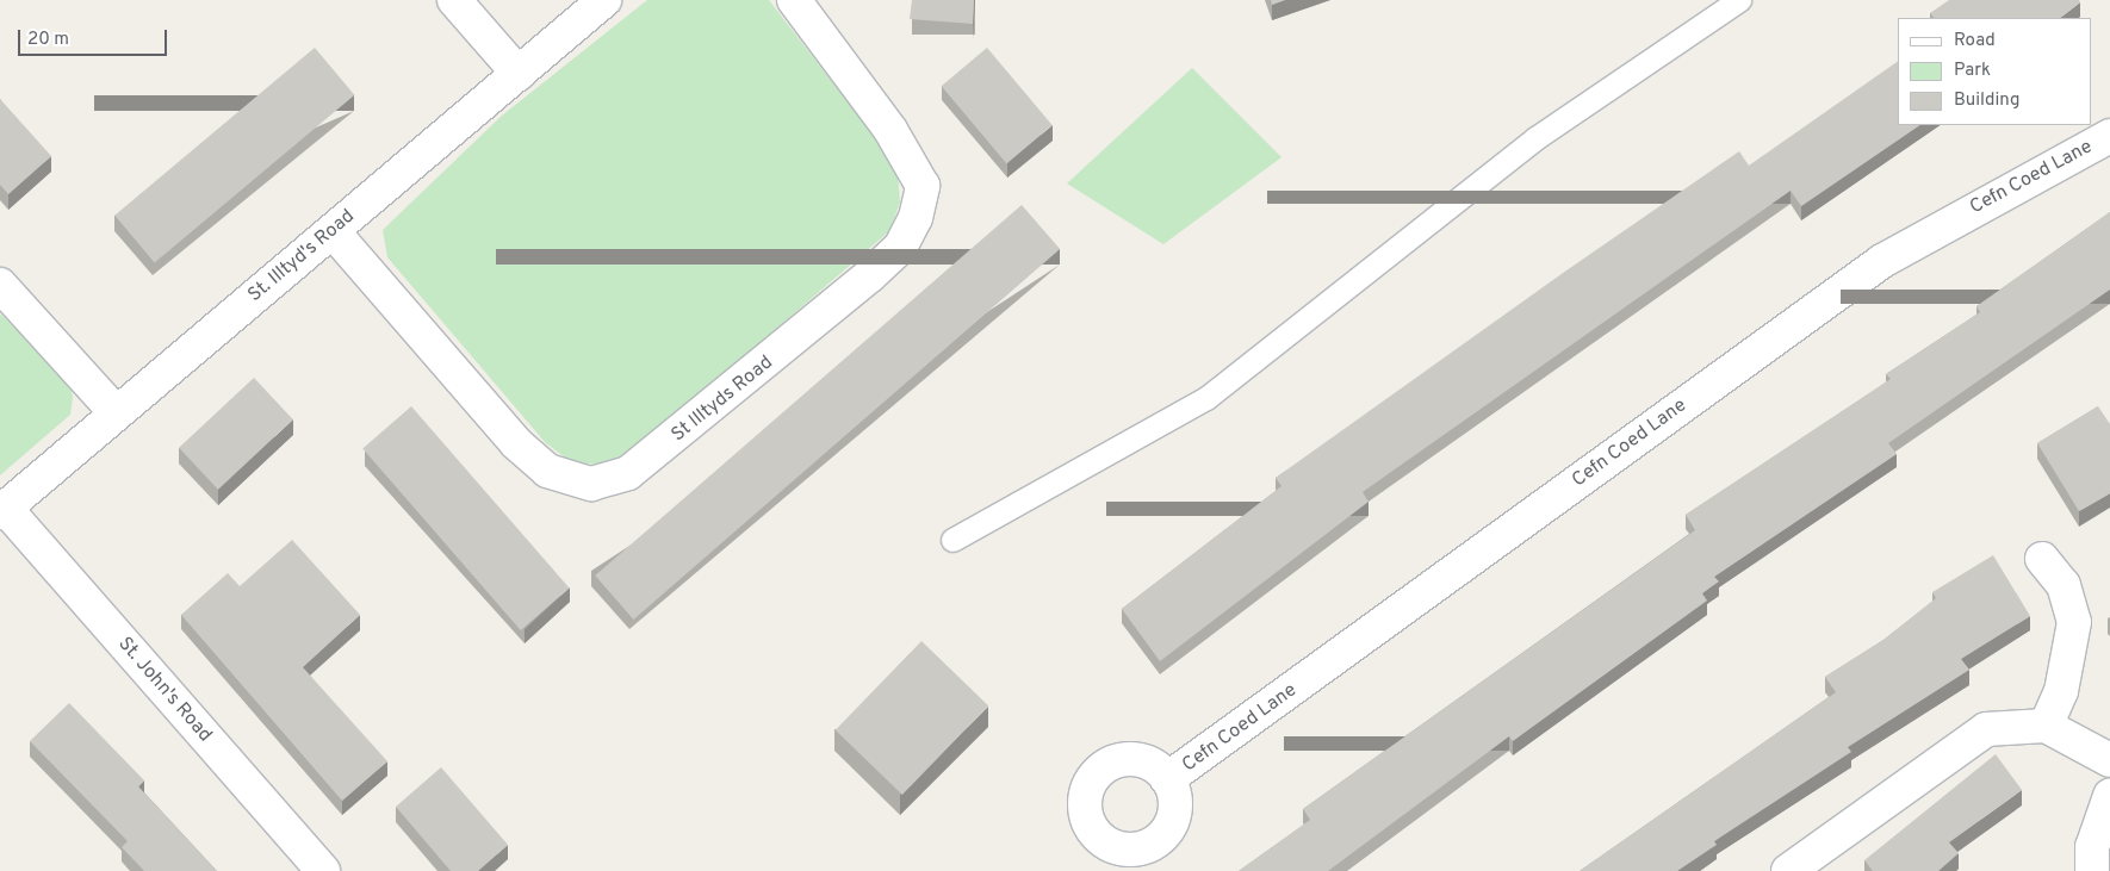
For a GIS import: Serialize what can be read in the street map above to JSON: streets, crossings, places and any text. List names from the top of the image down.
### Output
{
  "streets": {
    "street": [
      "Cefn Coed Lane",
      "St. Illtyd's Road",
      "St Illtyds Road",
      "St. John's Road"
    ]
  },
  "crossings": [
    ["St. Illtyd's Road", "St Illtyds Road"],
    ["St. Illtyd's Road", "St. John's Road"]
  ],
  "legend": ["Road", "Park", "Building"],
  "scale_bar": "20 m"
}
